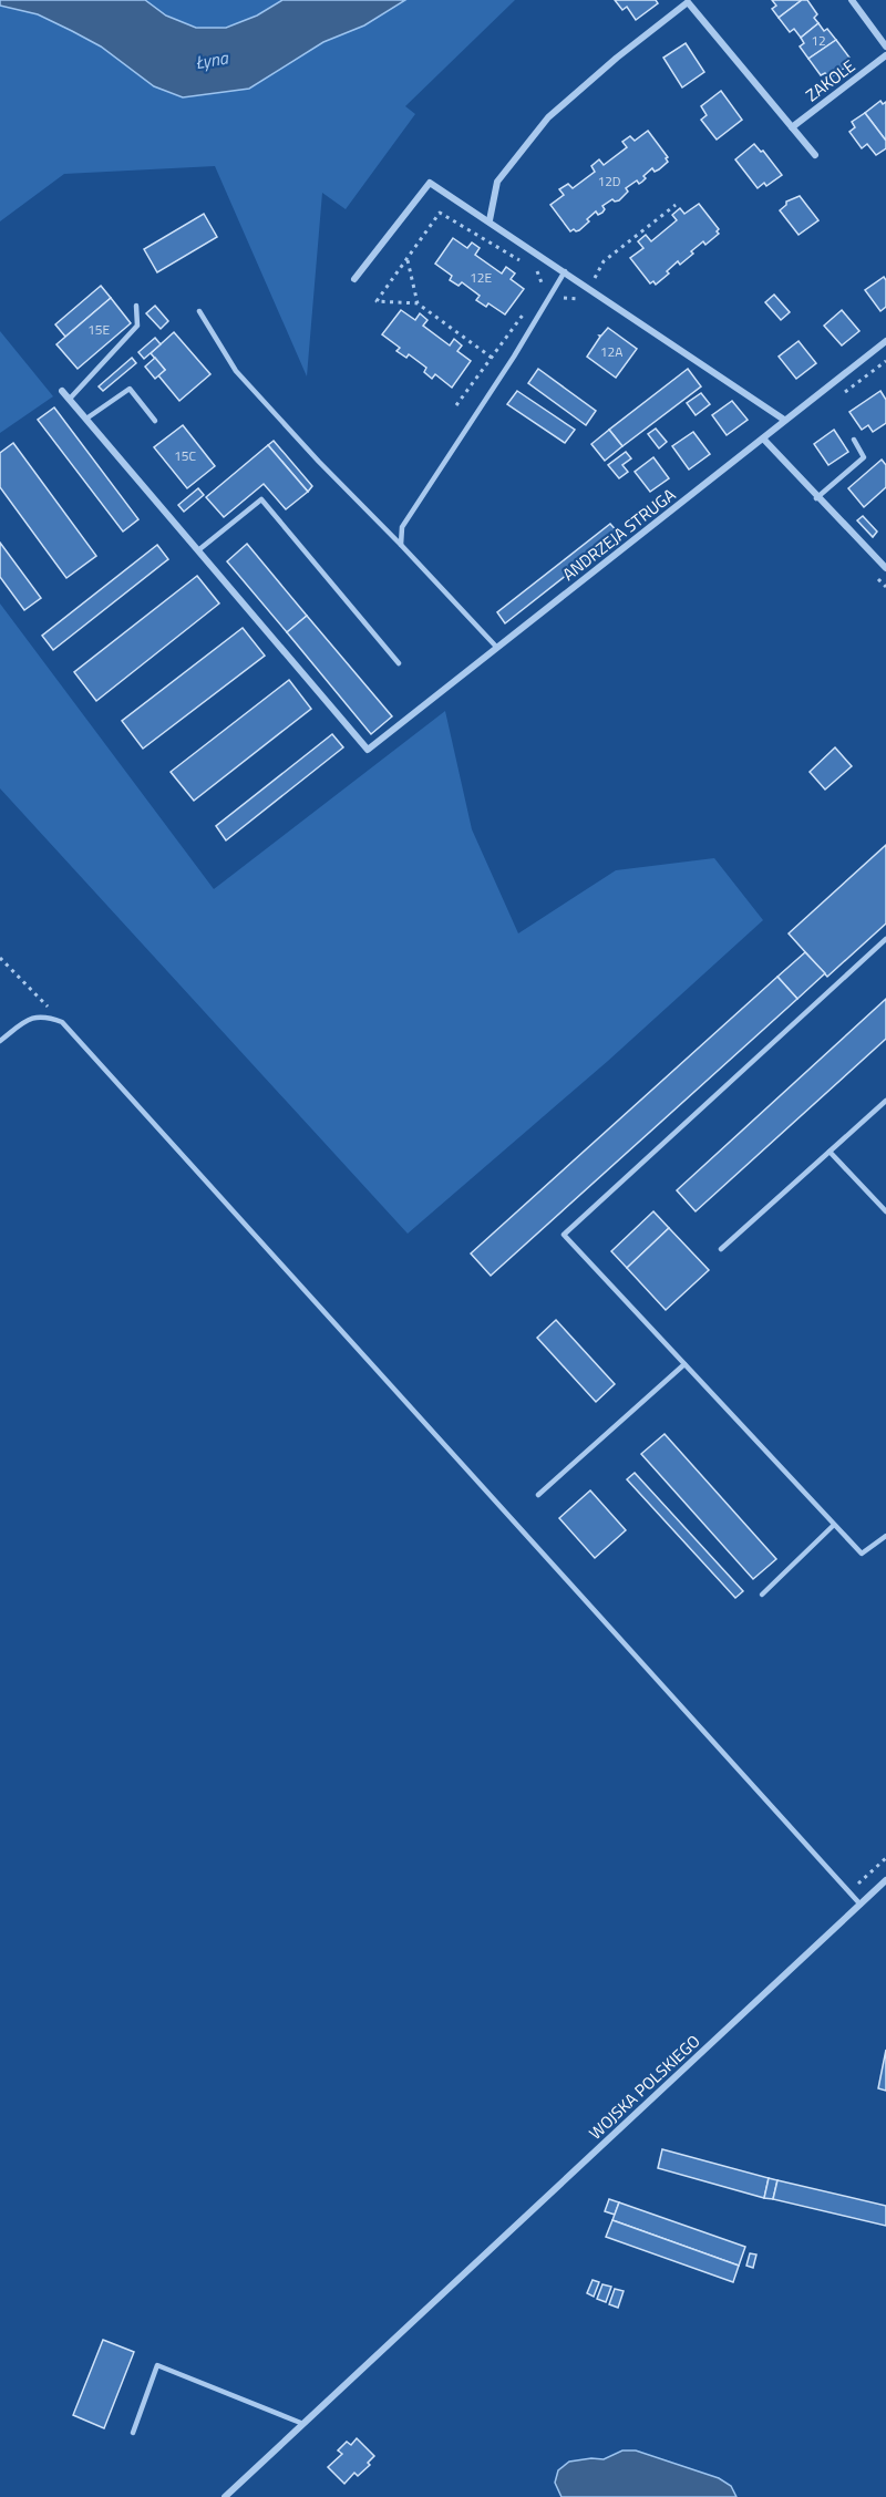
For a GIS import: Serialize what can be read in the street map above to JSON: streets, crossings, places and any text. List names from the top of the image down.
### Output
{
  "streets": {
    "street": ["ZAKOLE", "ANDRZEJA STRUGA", "WOJSKA POLSKIEGO"]
  },
  "water": ["Łyna"],
  "house_numbers": [
    "12",
    "12D",
    "12E",
    "15E",
    "12A",
    "15C"
  ]
}
